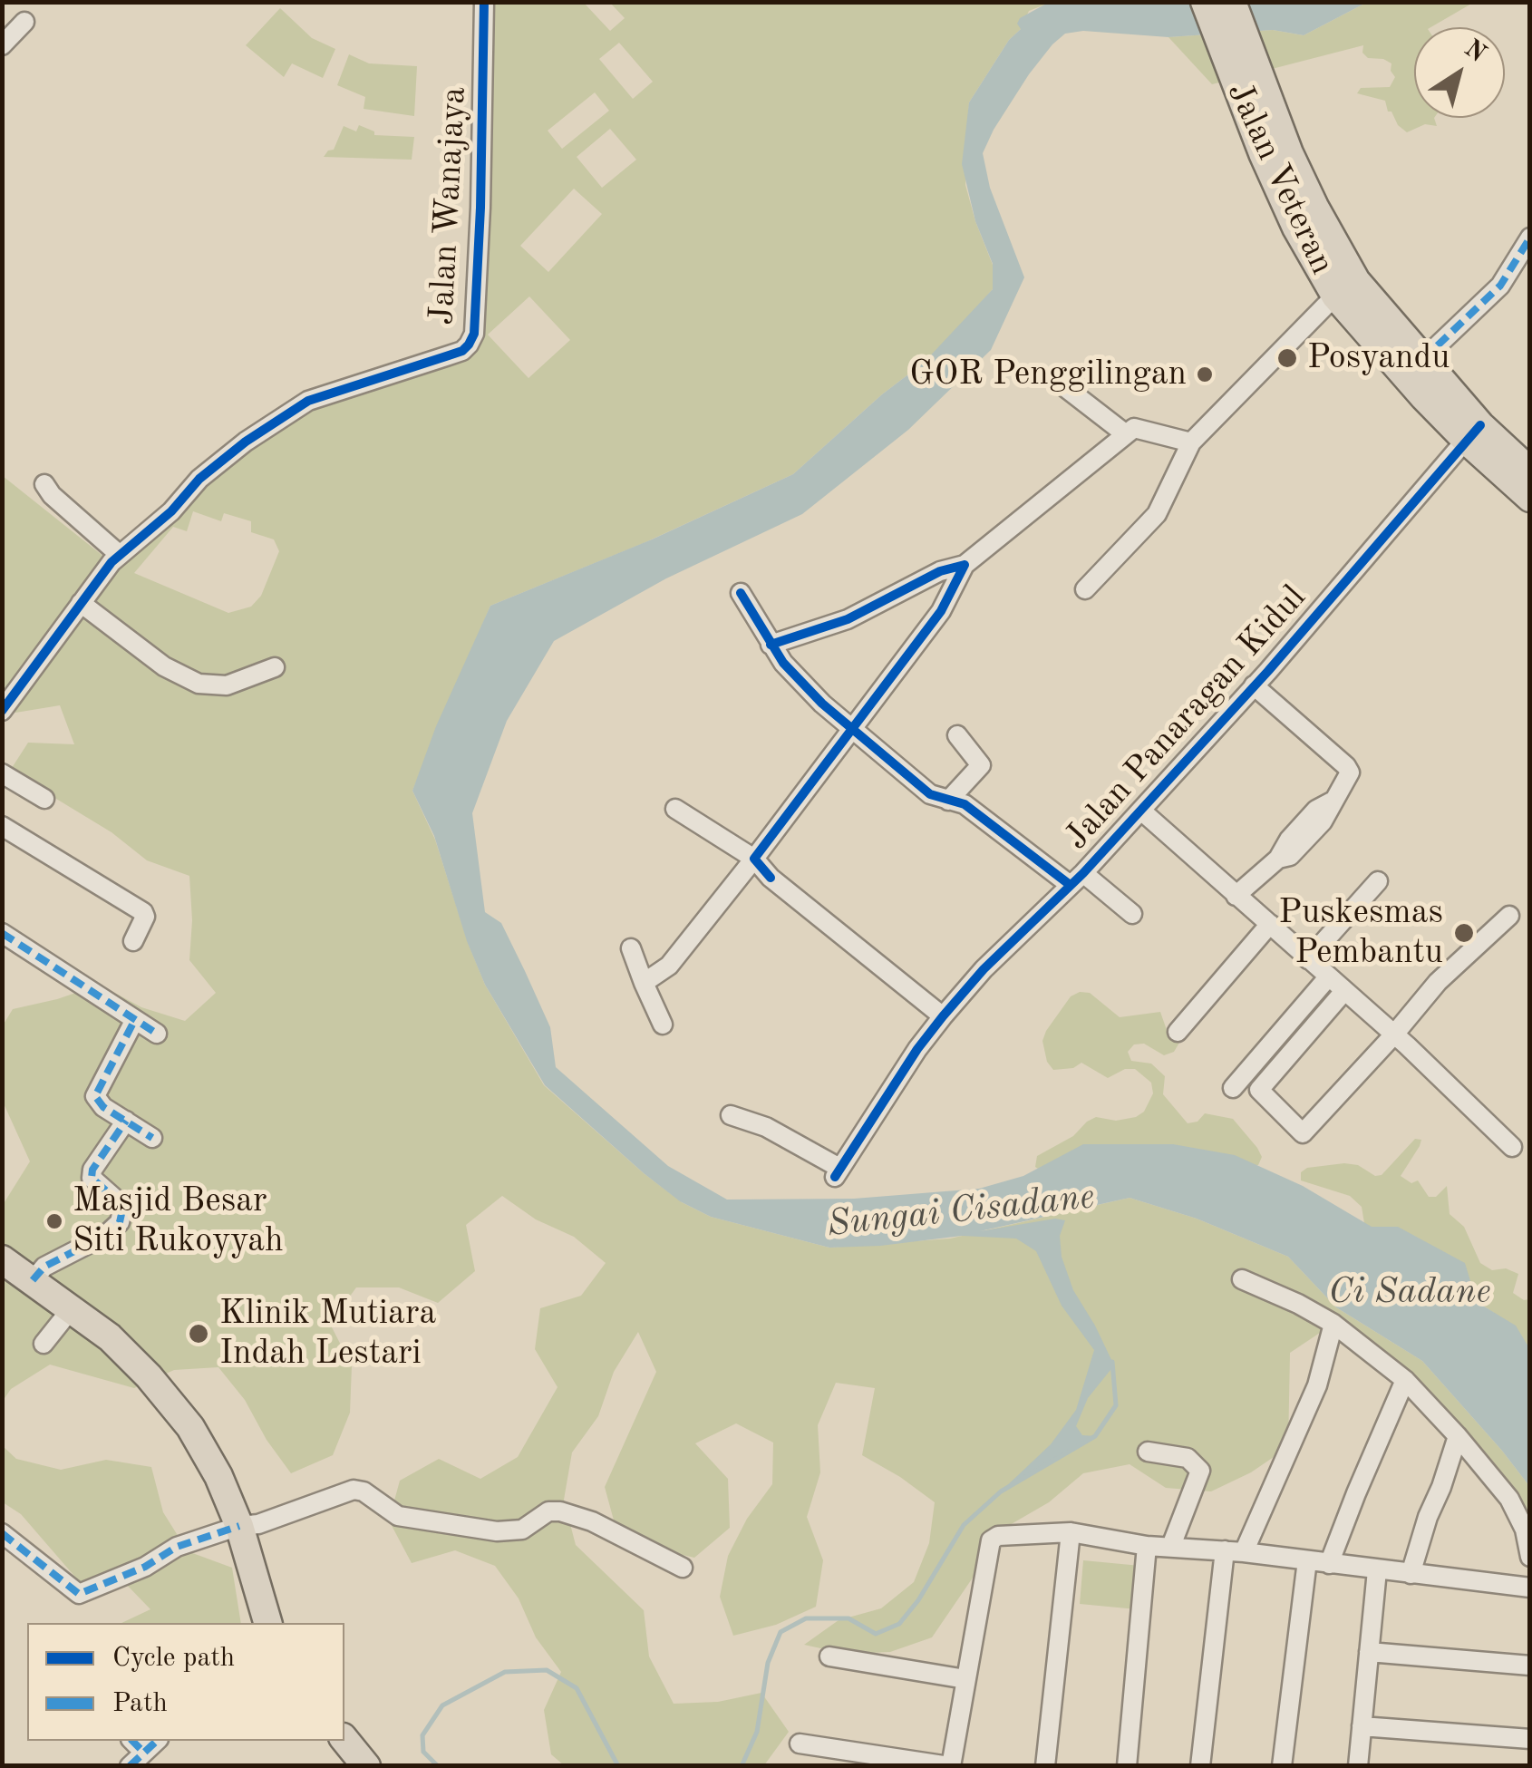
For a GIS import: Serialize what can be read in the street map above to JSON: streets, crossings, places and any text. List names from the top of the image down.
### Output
{
  "streets": {
    "main road": ["Jalan Veteran"],
    "street": ["Jalan Wanajaya", "Jalan Panaragan Kidul"]
  },
  "crossings": [
    ["Jalan Veteran", "Jalan Panaragan Kidul"]
  ],
  "water": ["Sungai Cisadane", "Ci Sadane"],
  "places": [
    "Posyandu",
    "GOR Penggilingan",
    "Puskesmas Pembantu",
    "Masjid Besar Siti Rukoyyah",
    "Klinik Mutiara Indah Lestari"
  ],
  "legend": ["Cycle path", "Path"],
  "north": "top right"
}
